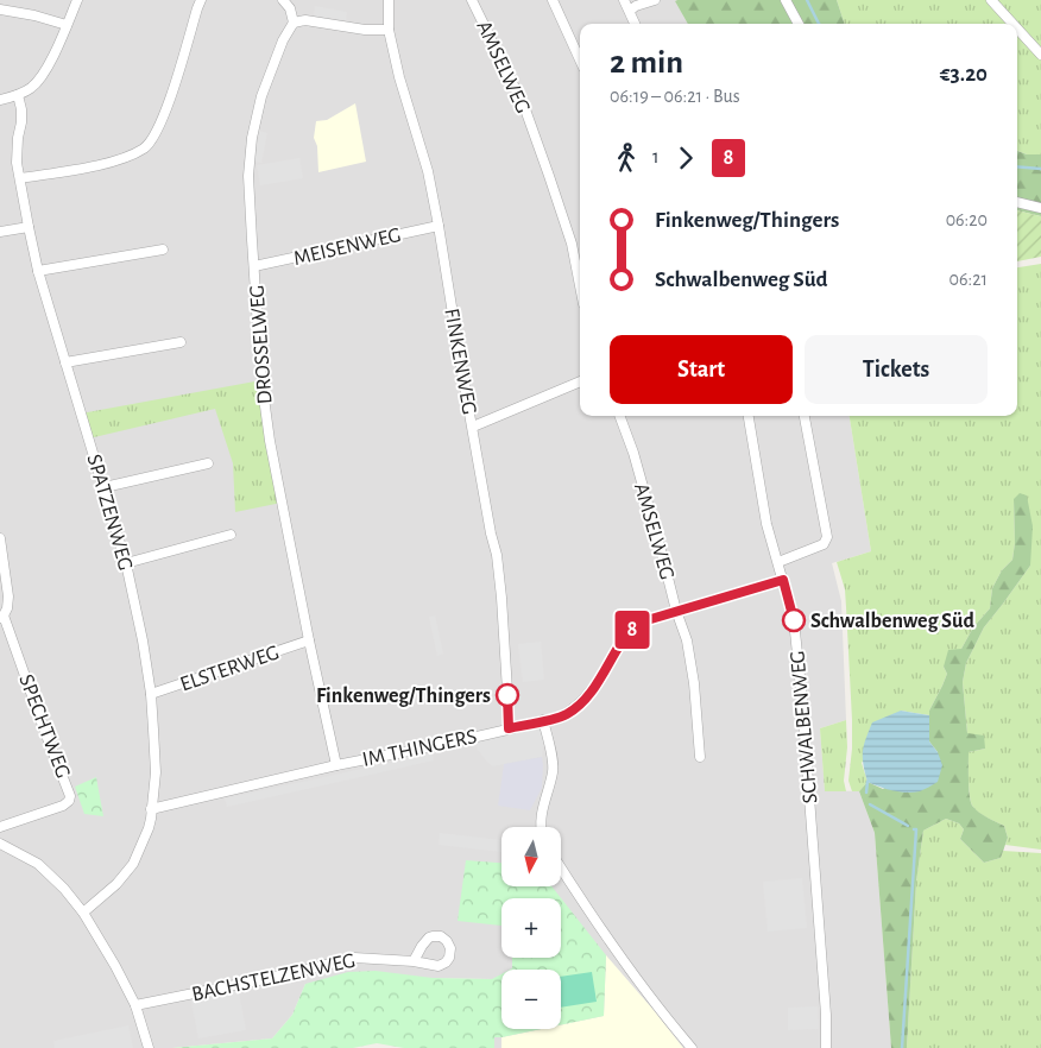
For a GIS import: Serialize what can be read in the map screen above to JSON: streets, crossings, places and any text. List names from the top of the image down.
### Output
{
  "streets": {
    "street": [
      "AMSELWEG",
      "MEISENWEG",
      "DROSSELWEG",
      "FINKENWEG",
      "SPATZENWEG",
      "ELSTERWEG",
      "SPECHTWEG",
      "SCHWALBENWEG",
      "IM THINGERS",
      "BACHSTELZENWEG"
    ]
  },
  "crossings": [
    ["AMSELWEG", "IM THINGERS"],
    ["MEISENWEG", "DROSSELWEG"],
    ["MEISENWEG", "FINKENWEG"],
    ["DROSSELWEG", "ELSTERWEG"],
    ["DROSSELWEG", "IM THINGERS"],
    ["FINKENWEG", "IM THINGERS"],
    ["SPATZENWEG", "ELSTERWEG"],
    ["SPATZENWEG", "IM THINGERS"],
    ["SCHWALBENWEG", "IM THINGERS"]
  ],
  "places": ["Schwalbenweg Süd", "Finkenweg/Thingers"],
  "lines": ["bus line 8"],
  "north": "bottom",
  "page": {
    "on_map": "8",
    "heading": ["2 min", "06:19 – 06:21 · Bus", "€3.20"],
    "legs": ["1", "8"],
    "list": [
      {
        "name": "Finkenweg/Thingers",
        "value": "06:20"
      },
      {
        "name": "Schwalbenweg Süd",
        "value": "06:21"
      }
    ],
    "buttons": ["Start", "Tickets"],
    "map_buttons": ["+", "−"]
  }
}
